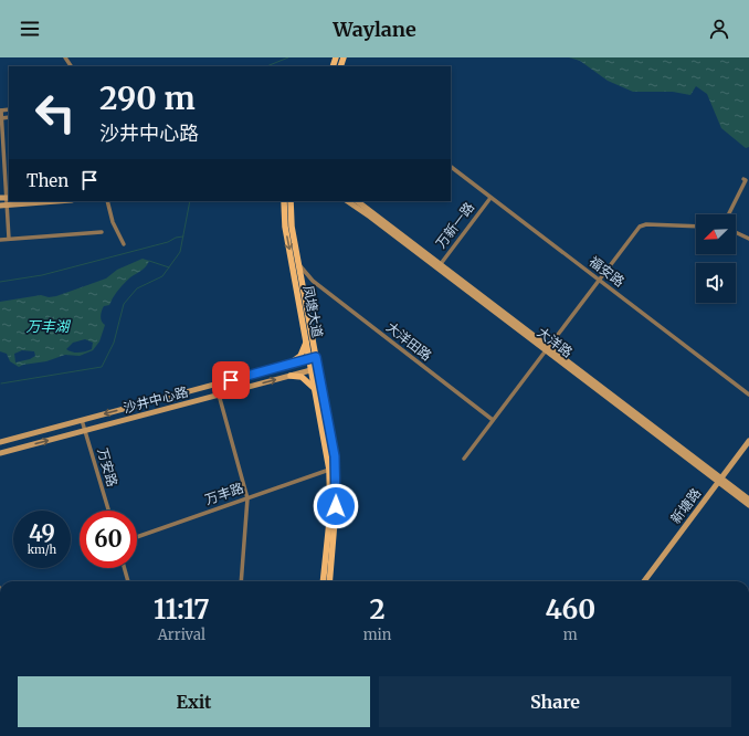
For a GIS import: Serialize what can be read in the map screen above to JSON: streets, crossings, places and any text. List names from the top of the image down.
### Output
{
  "streets": {
    "main road": ["凤塘大道"],
    "street": [
      "万新一路",
      "福安路",
      "大洋田路",
      "大洋路",
      "沙井中心路",
      "万安路",
      "万丰路",
      "新塘路"
    ]
  },
  "crossings": [
    ["万新一路", "福安路"],
    ["万新一路", "大洋路"],
    ["凤塘大道", "大洋田路"],
    ["凤塘大道", "沙井中心路"],
    ["凤塘大道", "万丰路"],
    ["大洋路", "新塘路"],
    ["沙井中心路", "万安路"]
  ],
  "water": ["万丰湖"],
  "north": "bottom left",
  "page": {
    "header": "Waylane",
    "turn": ["290 m", "沙井中心路"],
    "then": "Then",
    "speed": "49 km/h",
    "limit": "60",
    "eta": [
      "11:17",
      "Arrival",
      "2",
      "min",
      "460",
      "m"
    ],
    "buttons": ["Exit", "Share"]
  }
}
